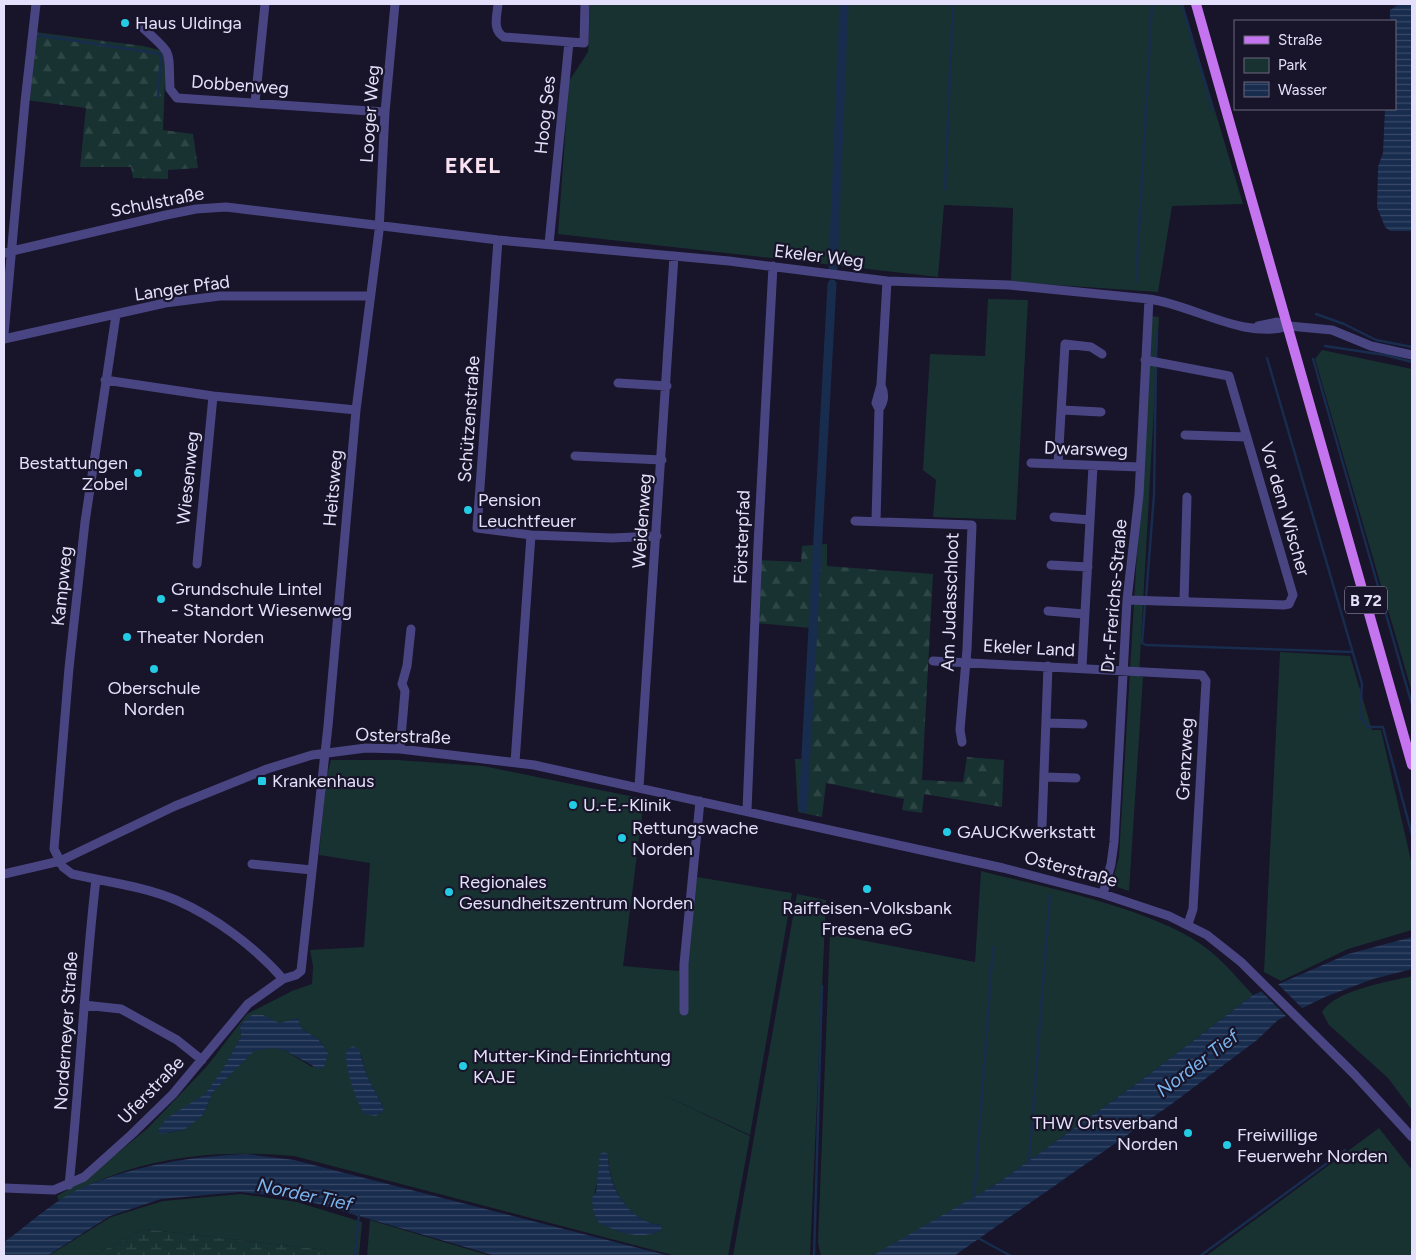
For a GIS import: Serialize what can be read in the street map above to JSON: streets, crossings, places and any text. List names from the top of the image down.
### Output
{
  "streets": {
    "main road": ["B 72"],
    "street": [
      "Dobbenweg",
      "Looger Weg",
      "Hoog Ses",
      "Schulstraße",
      "Ekeler Weg",
      "Langer Pfad",
      "Schützenstraße",
      "Dwarsweg",
      "Wiesenweg",
      "Heitsweg",
      "Vor dem Wischer",
      "Weidenweg",
      "Försterpfad",
      "Kampweg",
      "Dr.-Frerichs-Straße",
      "Am Judasschloot",
      "Ekeler Land",
      "Osterstraße",
      "Grenzweg",
      "Norderneyer Straße",
      "Uferstraße"
    ]
  },
  "crossings": [
    ["Dobbenweg", "Looger Weg"],
    ["Looger Weg", "Schulstraße"],
    ["Looger Weg", "Ekeler Weg"],
    ["Looger Weg", "Heitsweg"],
    ["Hoog Ses", "Ekeler Weg"],
    ["Schulstraße", "Ekeler Weg"],
    ["Schulstraße", "Heitsweg"],
    ["Ekeler Weg", "Schützenstraße"],
    ["Ekeler Weg", "Heitsweg"],
    ["Ekeler Weg", "Weidenweg"],
    ["Ekeler Weg", "Försterpfad"],
    ["Ekeler Weg", "Dr.-Frerichs-Straße"],
    ["Ekeler Weg", "B 72"],
    ["Langer Pfad", "Heitsweg"],
    ["Langer Pfad", "Kampweg"],
    ["Dwarsweg", "Dr.-Frerichs-Straße"],
    ["Heitsweg", "Osterstraße"],
    ["Heitsweg", "Uferstraße"],
    ["Vor dem Wischer", "Dr.-Frerichs-Straße"],
    ["Weidenweg", "Osterstraße"],
    ["Försterpfad", "Osterstraße"],
    ["Kampweg", "Osterstraße"],
    ["Dr.-Frerichs-Straße", "Ekeler Land"],
    ["Dr.-Frerichs-Straße", "Osterstraße"],
    ["Dr.-Frerichs-Straße", "Grenzweg"],
    ["Am Judasschloot", "Ekeler Land"],
    ["Ekeler Land", "Grenzweg"],
    ["Osterstraße", "Grenzweg"],
    ["Norderneyer Straße", "Uferstraße"]
  ],
  "districts": ["EKEL"],
  "water": ["Norder Tief"],
  "places": {
    "other": [
      "Haus Uldinga",
      "Bestattungen Zobel",
      "Pension Leuchtfeuer",
      "Grundschule Lintel - Standort Wiesenweg",
      "Theater Norden",
      "Oberschule Norden",
      "U.-E.-Klinik",
      "GAUCKwerkstatt",
      "Rettungswache Norden",
      "Raiffeisen-Volksbank Fresena eG",
      "Regionales Gesundheitszentrum Norden",
      "Mutter-Kind-Einrichtung KAJE",
      "THW Ortsverband Norden",
      "Freiwillige Feuerwehr Norden"
    ],
    "transit": ["Krankenhaus"]
  },
  "legend": ["Straße", "Park", "Wasser"]
}
